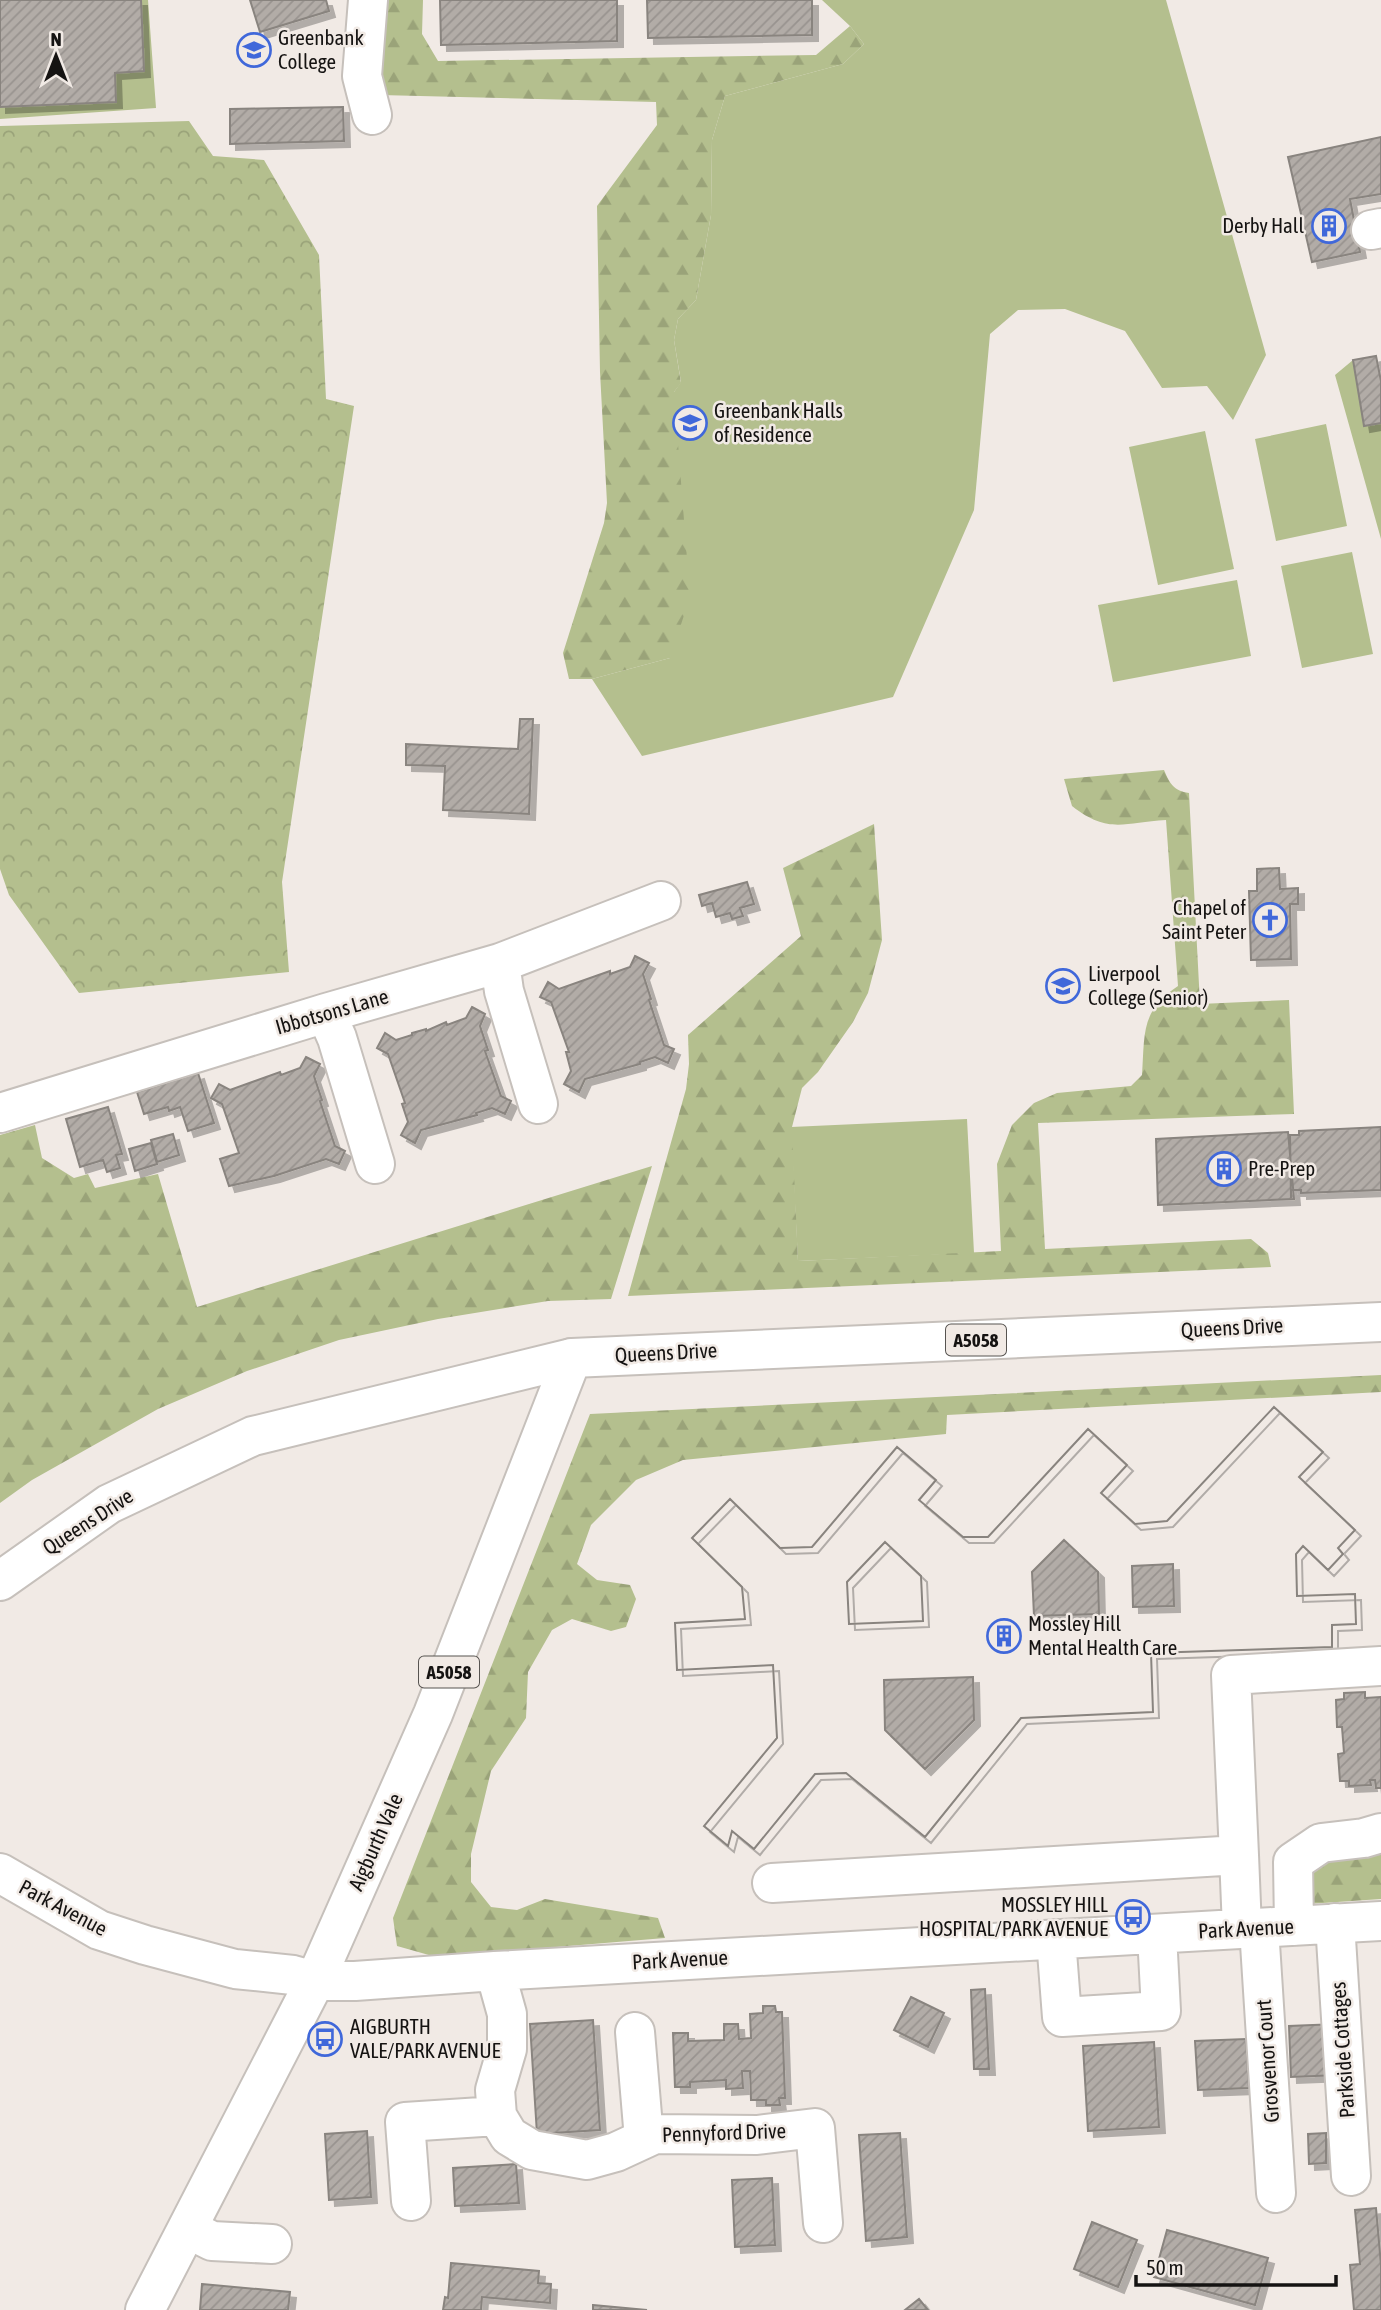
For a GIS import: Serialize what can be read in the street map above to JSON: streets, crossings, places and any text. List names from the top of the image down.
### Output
{
  "streets": {
    "street": [
      "Ibbotsons Lane",
      "Queens Drive",
      "A5058",
      "Aigburth Vale",
      "Park Avenue",
      "Parkside Cottages",
      "Grosvenor Court",
      "Pennyford Drive"
    ]
  },
  "crossings": [
    ["Queens Drive", "Aigburth Vale"],
    ["Aigburth Vale", "Park Avenue"],
    ["Park Avenue", "Parkside Cottages"],
    ["Park Avenue", "Grosvenor Court"]
  ],
  "places": {
    "school or university": ["Greenbank College", "Greenbank Halls of Residence", "Liverpool College (Senior)"],
    "building": ["Derby Hall", "Pre-Prep", "Mossley Hill Mental Health Care"],
    "church": ["Chapel of Saint Peter"],
    "bus stop": ["MOSSLEY HILL HOSPITAL/PARK AVENUE", "AIGBURTH VALE/PARK AVENUE"]
  },
  "scale_bar": "50 m",
  "north": "top"
}
